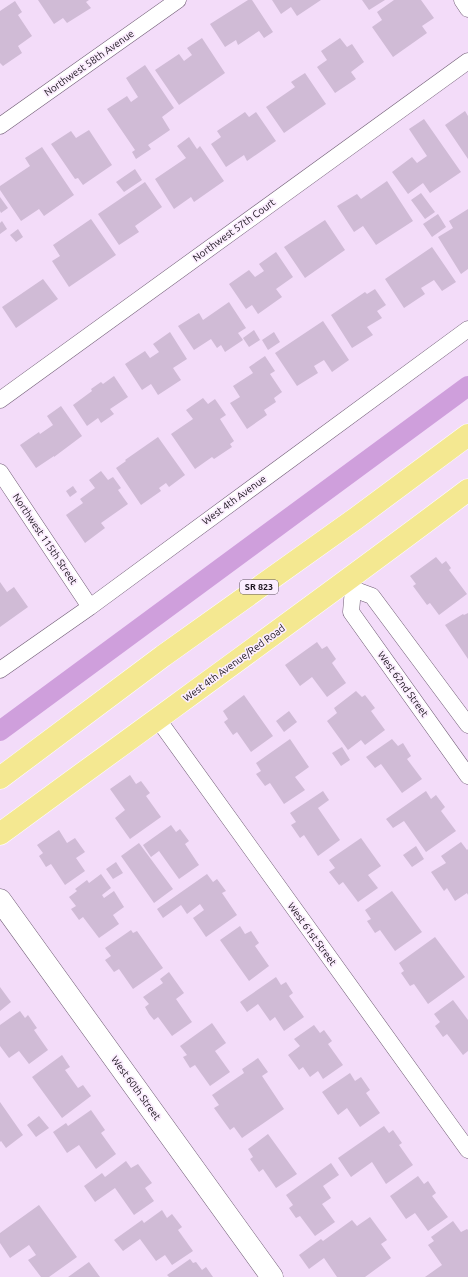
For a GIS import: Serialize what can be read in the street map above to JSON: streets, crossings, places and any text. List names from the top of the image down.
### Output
{
  "streets": {
    "main road": ["SR 823", "West 4th Avenue/Red Road"],
    "street": [
      "Northwest 58th Avenue",
      "Northwest 57th Court",
      "West 4th Avenue",
      "Northwest 115th Street",
      "West 62nd Street",
      "West 61st Street",
      "West 60th Street"
    ]
  },
  "crossings": [
    ["West 4th Avenue", "Northwest 115th Street"],
    ["West 4th Avenue/Red Road", "West 62nd Street"],
    ["West 4th Avenue/Red Road", "West 61st Street"]
  ]
}
